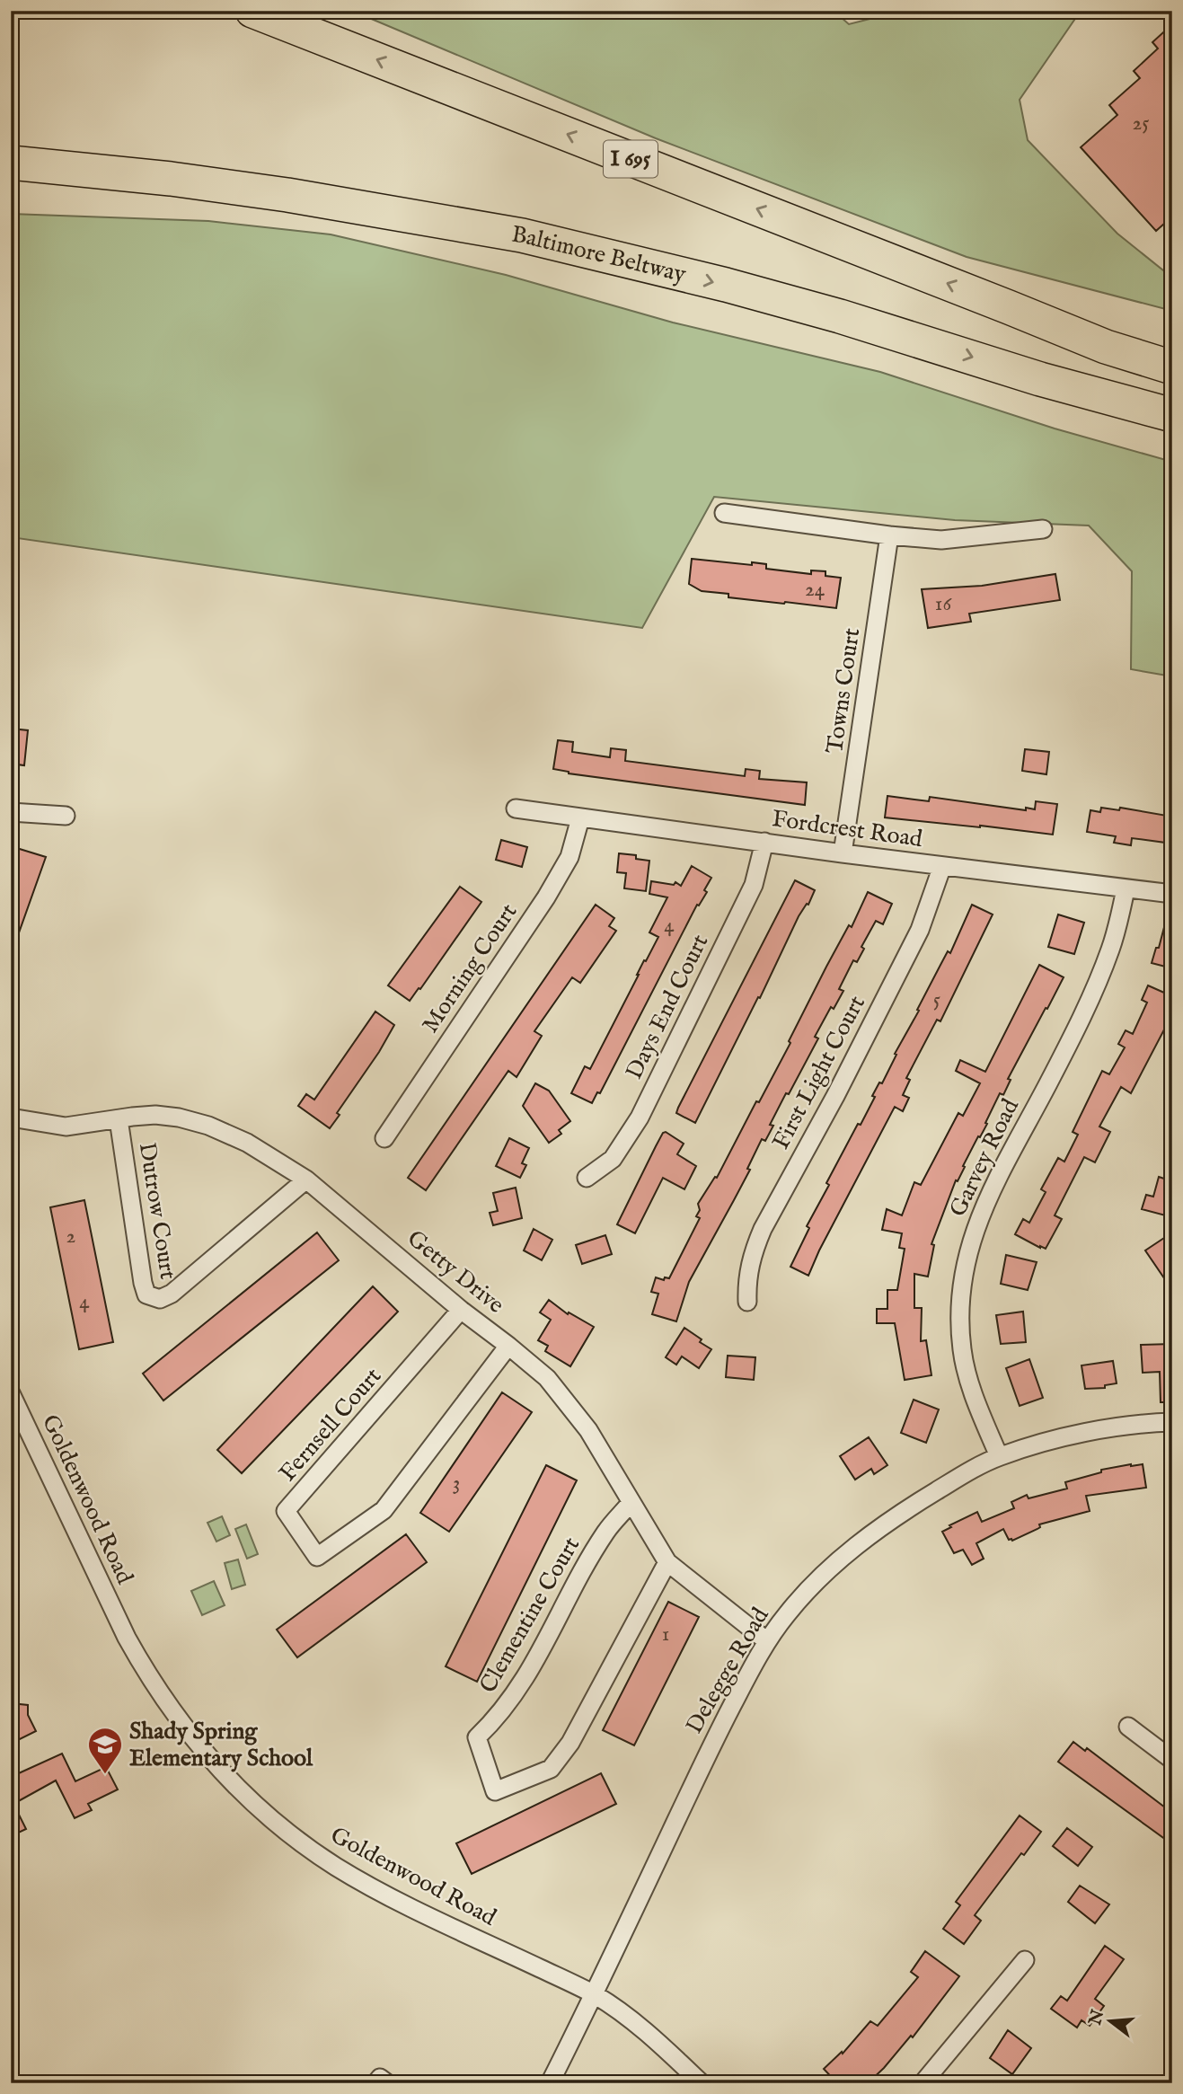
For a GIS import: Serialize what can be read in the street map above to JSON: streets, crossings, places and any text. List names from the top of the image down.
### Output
{
  "streets": {
    "highway": ["I 695", "Baltimore Beltway"],
    "street": [
      "Towns Court",
      "Fordcrest Road",
      "Morning Court",
      "Days End Court",
      "First Light Court",
      "Garvey Road",
      "Dutrow Court",
      "Getty Drive",
      "Fernsell Court",
      "Goldenwood Road",
      "Clementine Court",
      "Delegge Road"
    ]
  },
  "crossings": [
    ["Towns Court", "Fordcrest Road"],
    ["Fordcrest Road", "Morning Court"],
    ["Fordcrest Road", "Days End Court"],
    ["Fordcrest Road", "First Light Court"],
    ["Fordcrest Road", "Garvey Road"],
    ["Garvey Road", "Delegge Road"],
    ["Dutrow Court", "Getty Drive"],
    ["Getty Drive", "Fernsell Court"],
    ["Getty Drive", "Clementine Court"],
    ["Getty Drive", "Delegge Road"],
    ["Goldenwood Road", "Delegge Road"]
  ],
  "places": {
    "school or university": ["Shady Spring Elementary School"]
  },
  "house_numbers": [
    "25",
    "24",
    "16",
    "4",
    "5",
    "2",
    "4",
    "3",
    "1"
  ],
  "north": "left"
}
